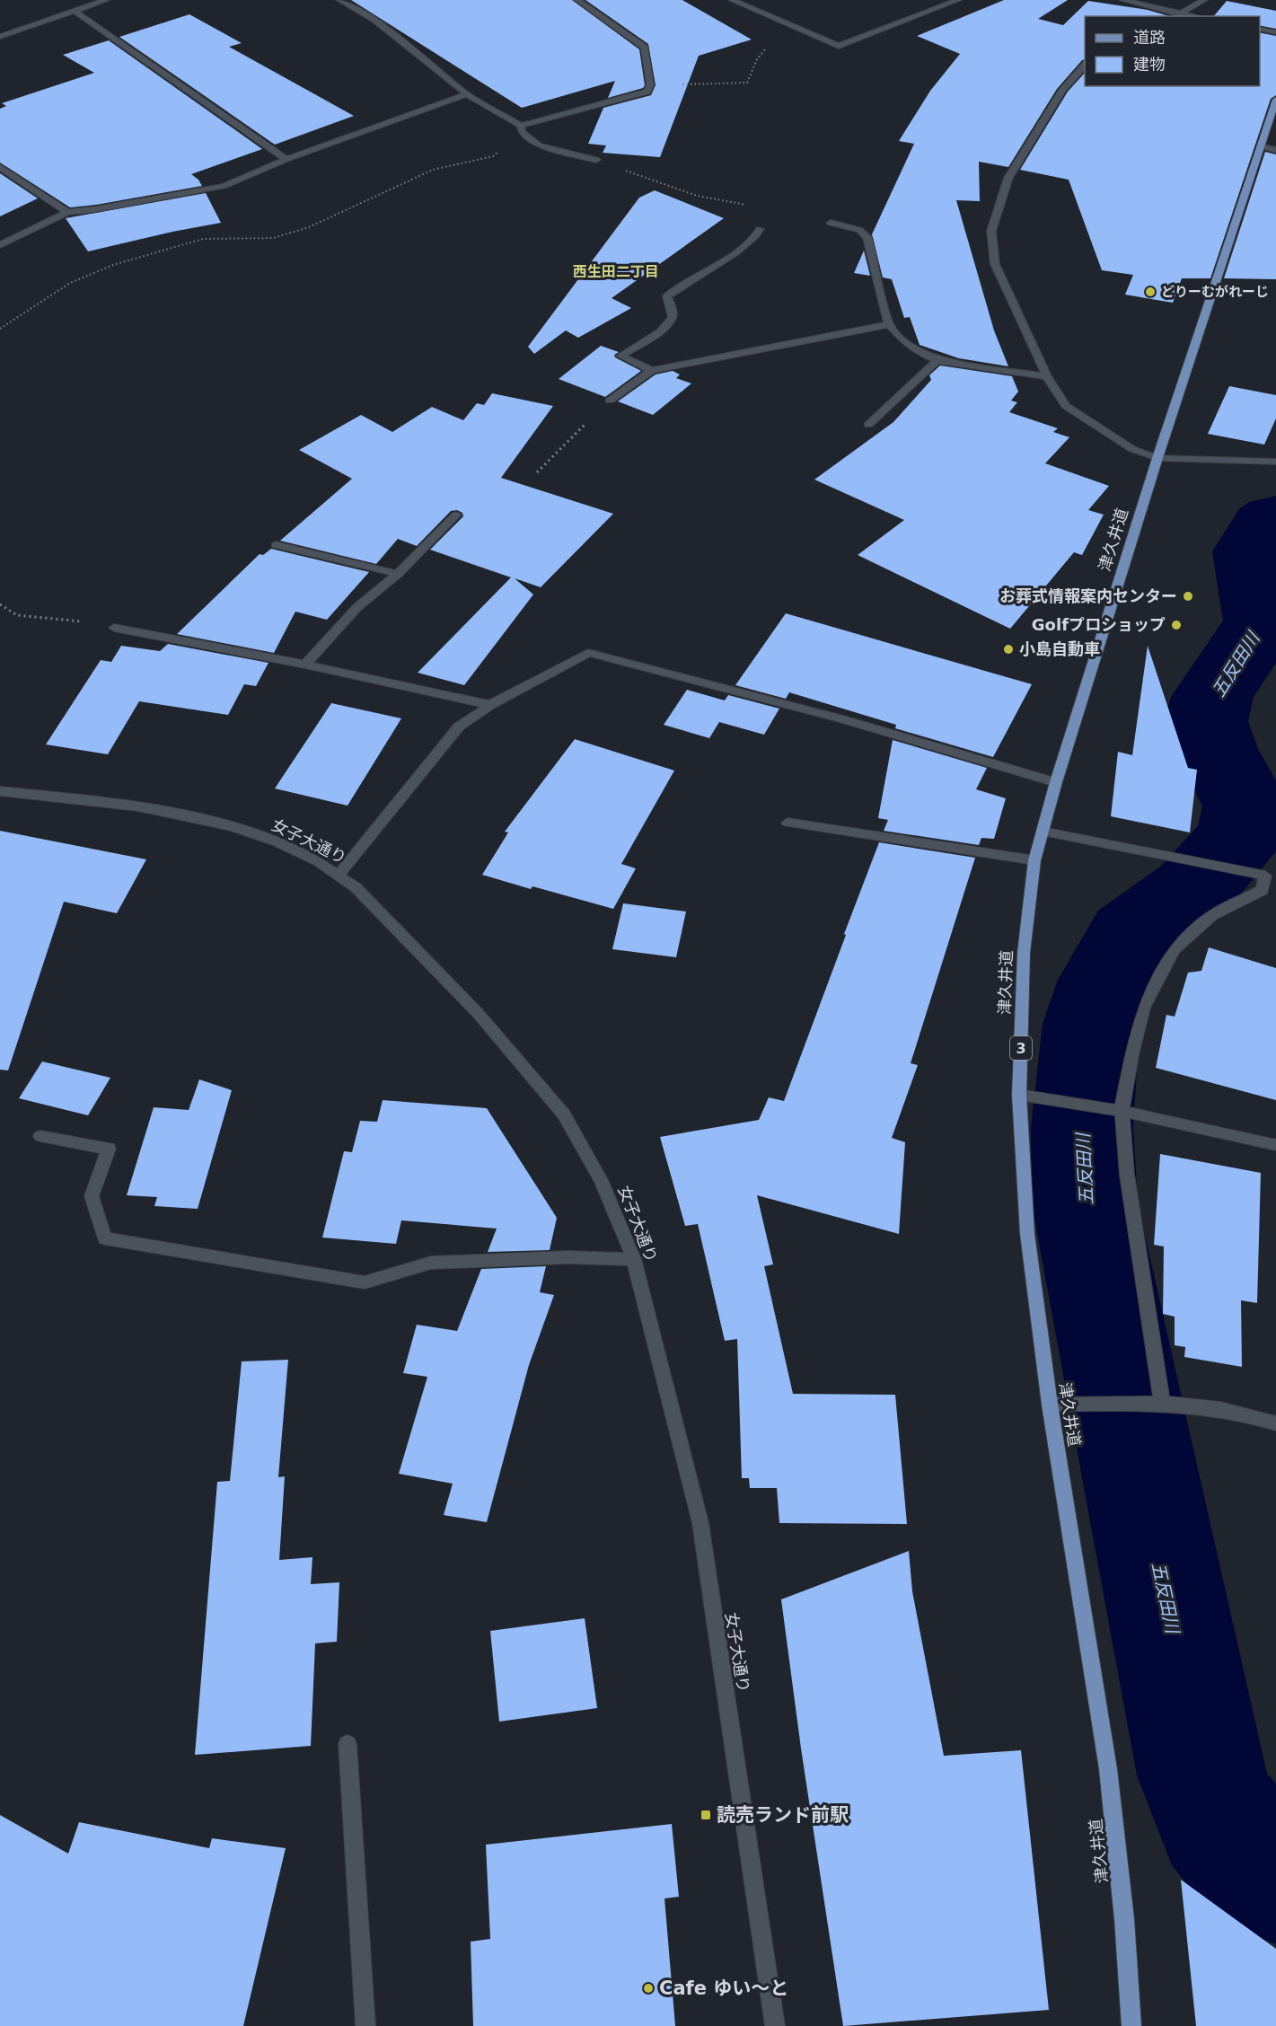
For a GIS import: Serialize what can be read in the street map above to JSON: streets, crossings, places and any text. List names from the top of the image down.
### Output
{
  "streets": {
    "main road": ["津久井道", "3"],
    "street": ["女子大通り"]
  },
  "districts": ["西生田二丁目"],
  "water": ["五反田川"],
  "places": {
    "other": [
      "どりーむがれーじ",
      "お葬式情報案内センター",
      "Golfプロショップ",
      "小島自動車",
      "Cafe ゆい〜と"
    ],
    "transit": ["読売ランド前駅"]
  },
  "legend": ["道路", "建物"]
}
